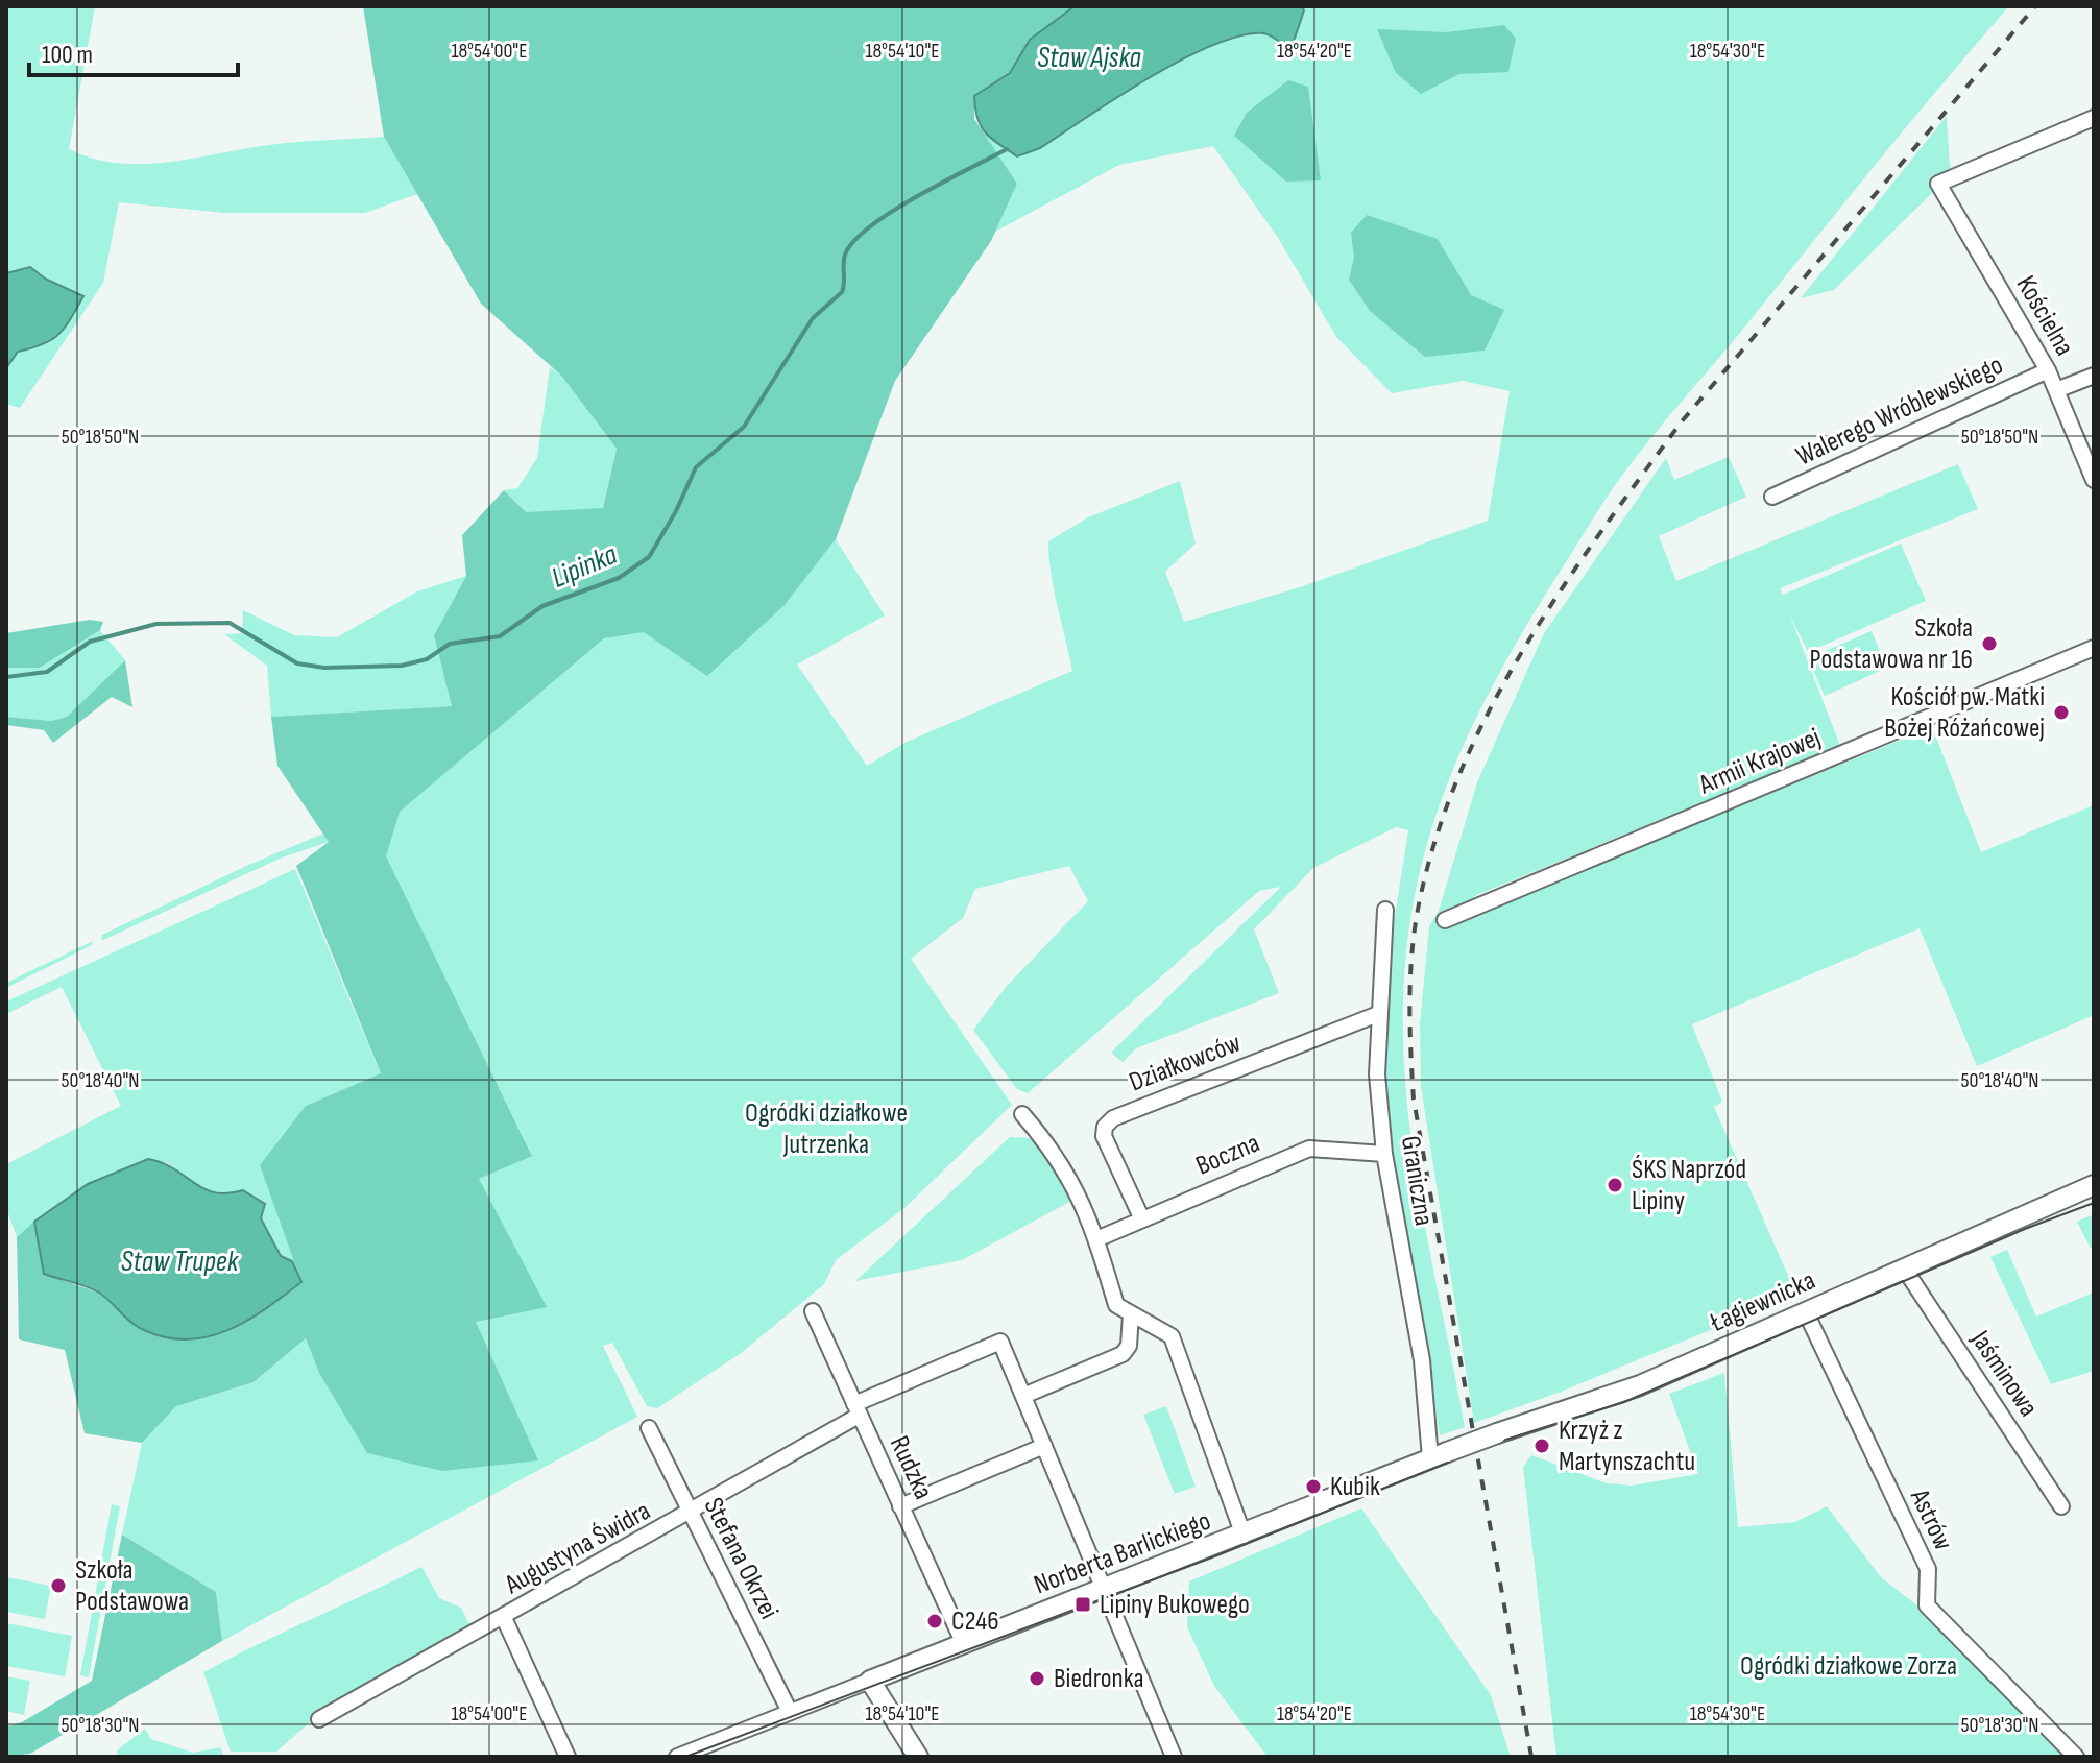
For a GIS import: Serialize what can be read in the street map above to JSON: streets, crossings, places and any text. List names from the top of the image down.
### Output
{
  "streets": {
    "street": [
      "Kościelna",
      "Walerego Wróblewskiego",
      "Armii Krajowej",
      "Działkowców",
      "Boczna",
      "Graniczna",
      "Łagiewnicka",
      "Jaśminowa",
      "Rudzka",
      "Astrów",
      "Augustyna Świdra",
      "Norberta Barlickiego",
      "Stefana Okrzei"
    ]
  },
  "crossings": [
    ["Kościelna", "Walerego Wróblewskiego"],
    ["Działkowców", "Boczna"],
    ["Działkowców", "Graniczna"],
    ["Boczna", "Graniczna"],
    ["Graniczna", "Łagiewnicka"],
    ["Graniczna", "Norberta Barlickiego"],
    ["Łagiewnicka", "Jaśminowa"],
    ["Łagiewnicka", "Astrów"],
    ["Łagiewnicka", "Norberta Barlickiego"],
    ["Rudzka", "Augustyna Świdra"],
    ["Rudzka", "Norberta Barlickiego"],
    ["Augustyna Świdra", "Stefana Okrzei"],
    ["Norberta Barlickiego", "Stefana Okrzei"]
  ],
  "water": ["Staw Ajska", "Lipinka", "Staw Trupek"],
  "parks": ["Ogródki działkowe Jutrzenka", "Ogródki działkowe Zorza"],
  "places": {
    "other": [
      "Szkoła Podstawowa nr 16",
      "Kościół pw. Matki Bożej Różańcowej",
      "ŚKS Naprzód Lipiny",
      "Krzyż z Martynszachtu",
      "Kubik",
      "Szkoła Podstawowa",
      "C246",
      "Biedronka"
    ],
    "transit": ["Lipiny Bukowego"]
  },
  "scale_bar": "100 m",
  "coordinates": [
    "18°54'00\"E",
    "18°54'10\"E",
    "18°54'20\"E",
    "18°54'30\"E",
    "50°18'50\"N",
    "50°18'40\"N",
    "50°18'30\"N"
  ]
}
